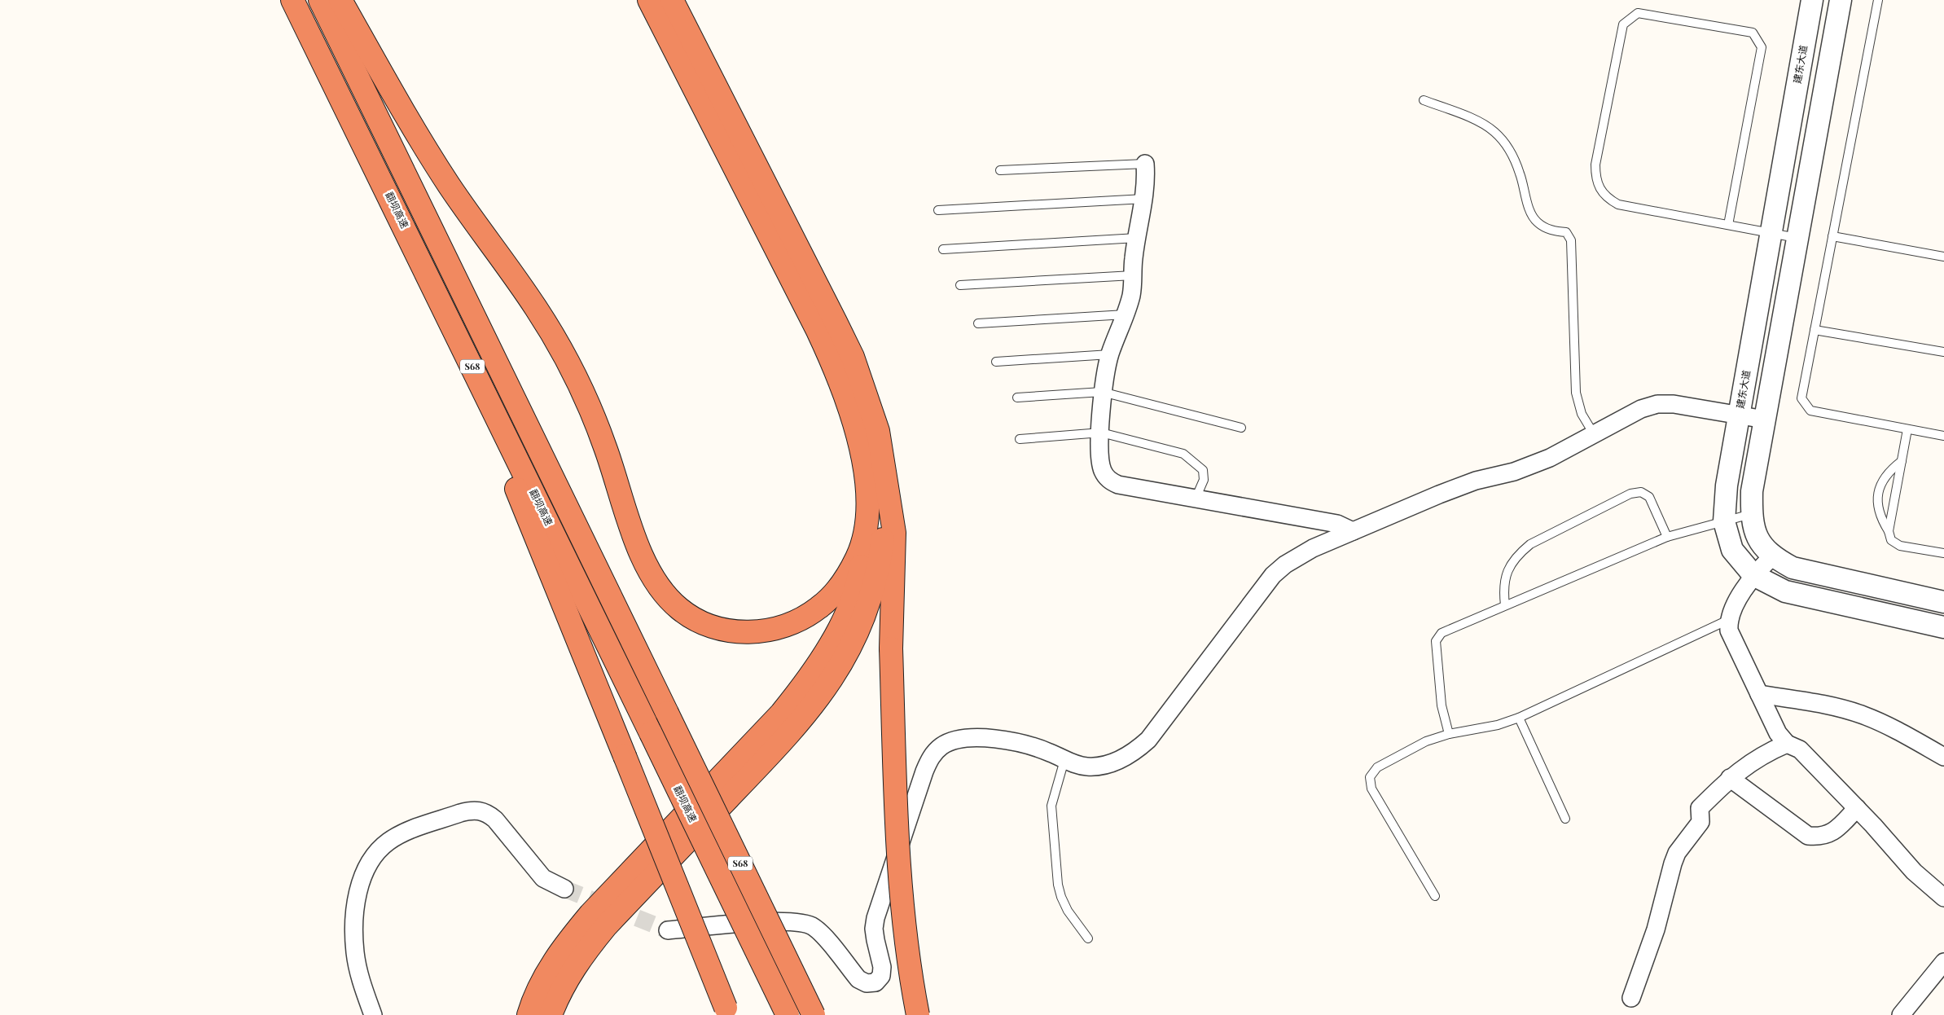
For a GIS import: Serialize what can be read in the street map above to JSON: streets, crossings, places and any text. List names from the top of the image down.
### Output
{
  "streets": {
    "highway": ["翻坝高速", "S68"],
    "street": ["建东大道"]
  }
}
